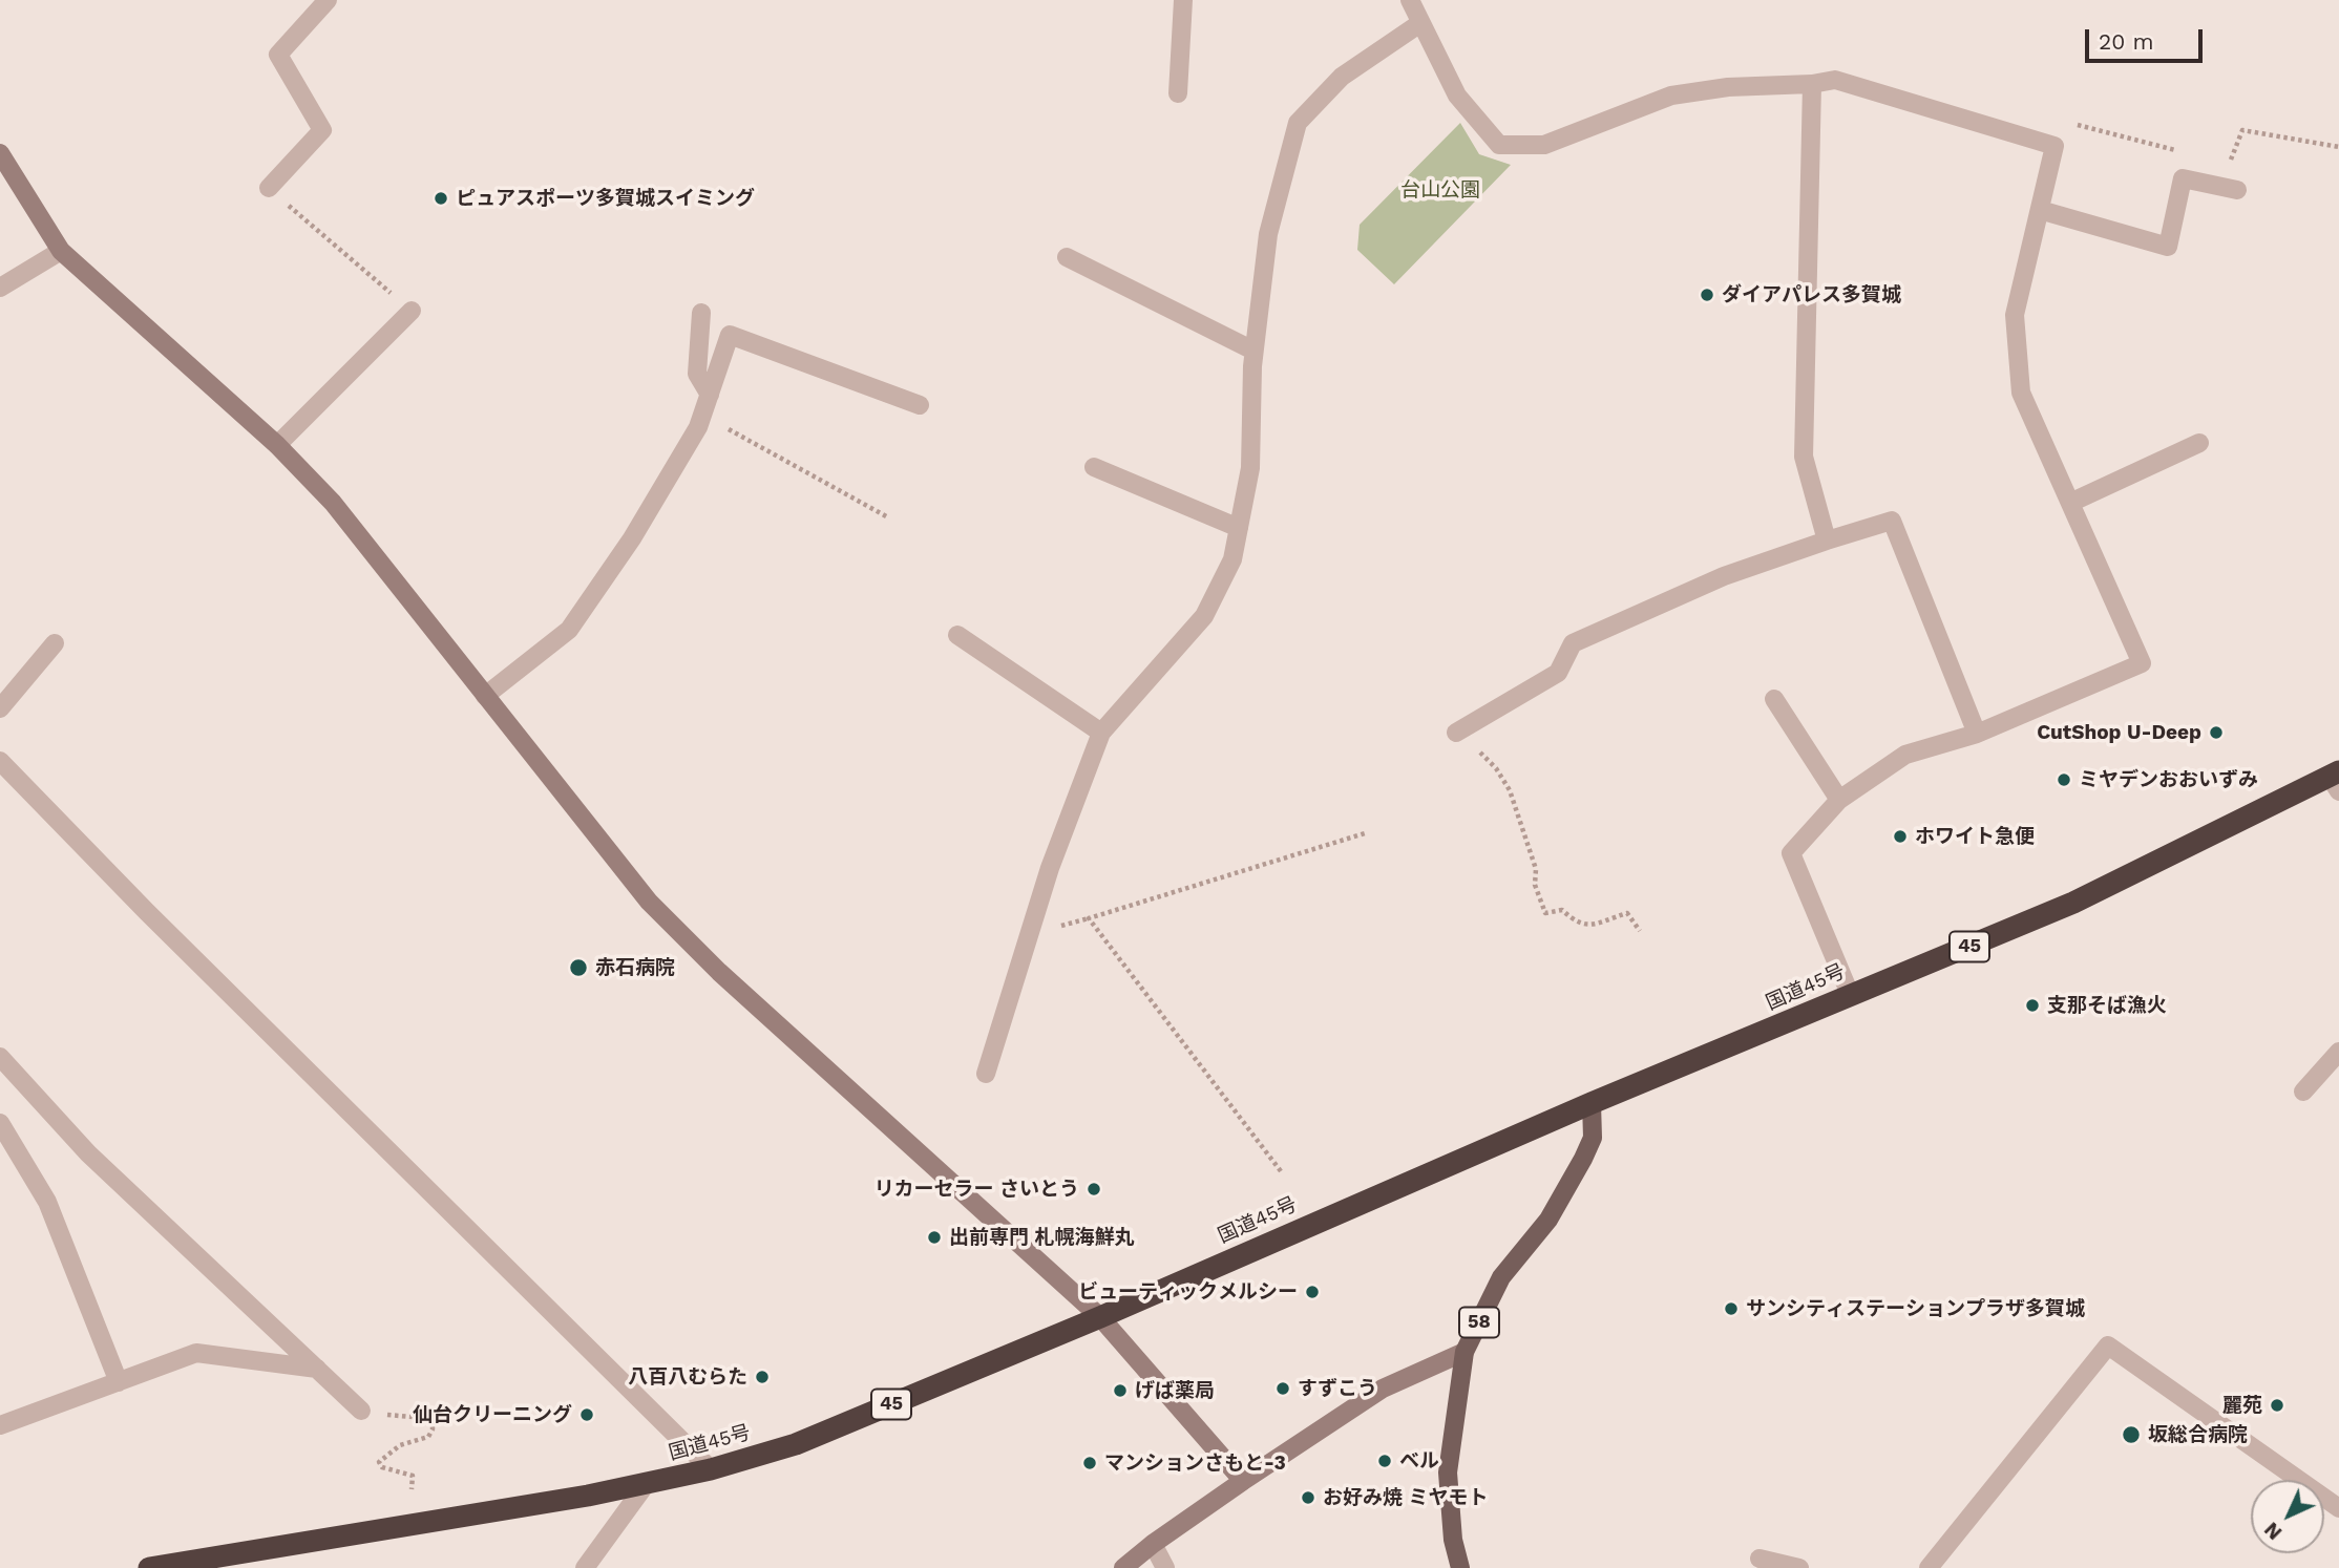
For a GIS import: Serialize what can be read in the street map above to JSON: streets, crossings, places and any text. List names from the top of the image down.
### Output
{
  "streets": {
    "highway": ["45", "国道45号"],
    "main road": ["58"]
  },
  "crossings": [
    ["国道45号", "58"]
  ],
  "parks": ["台山公園"],
  "places": [
    "ピュアスポーツ多賀城スイミング",
    "ダイアパレス多賀城",
    "CutShop U-Deep",
    "ミヤデンおおいずみ",
    "ホワイト急便",
    "赤石病院",
    "支那そば漁火",
    "リカーセラー さいとう",
    "出前専門 札幌海鮮丸",
    "ビューティックメルシー",
    "サンシティステーションプラザ多賀城",
    "八百八むらた",
    "すずこう",
    "げば薬局",
    "麗苑",
    "仙台クリーニング",
    "坂総合病院",
    "ベル",
    "マンションさもと-3",
    "お好み焼 ミヤモト"
  ],
  "scale_bar": "20 m",
  "north": "bottom left"
}
